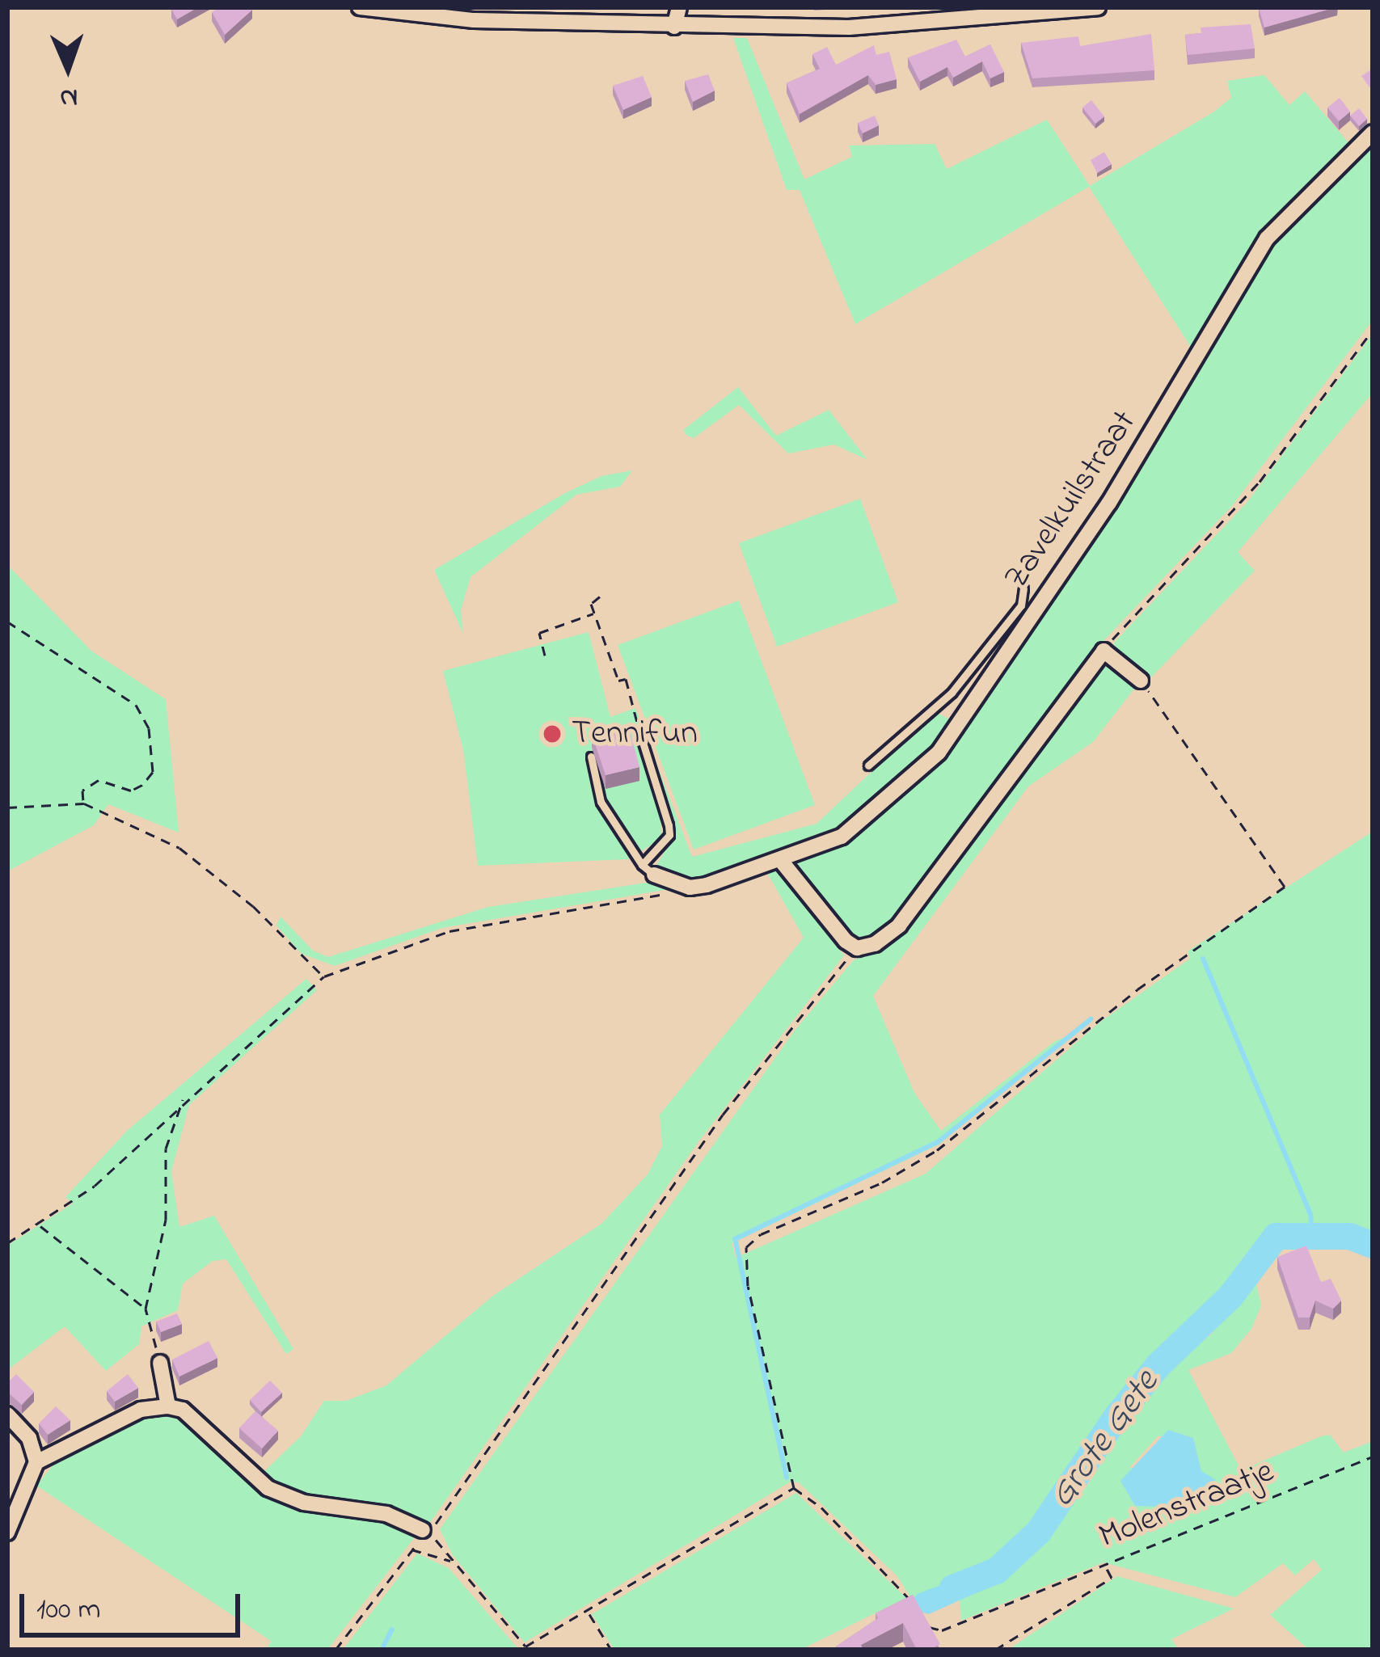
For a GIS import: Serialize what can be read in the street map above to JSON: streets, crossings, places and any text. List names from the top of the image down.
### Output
{
  "streets": {
    "street": ["Zavelkuilstraat"],
    "path": ["Molenstraatje"]
  },
  "water": ["Grote Gete"],
  "places": ["Tennifun"],
  "scale_bar": "100 m",
  "north": "bottom"
}
